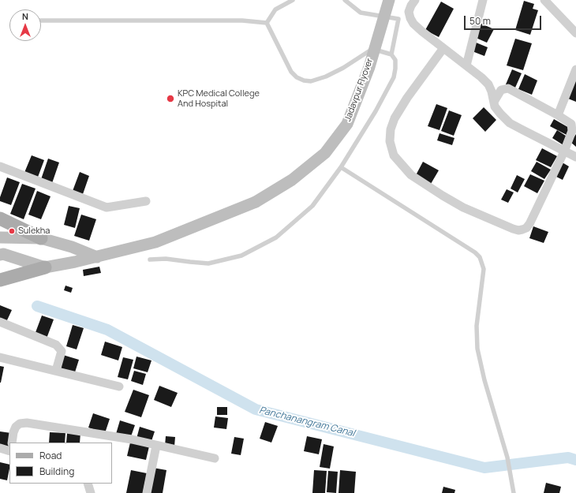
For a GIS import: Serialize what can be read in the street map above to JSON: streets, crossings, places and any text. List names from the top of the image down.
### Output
{
  "streets": {
    "main road": ["Jadavpur Flyover"]
  },
  "water": ["Panchanangram Canal"],
  "places": ["KPC Medical College And Hospital", "Sulekha"],
  "legend": ["Road", "Building"],
  "scale_bar": "50 m",
  "north": "top"
}
